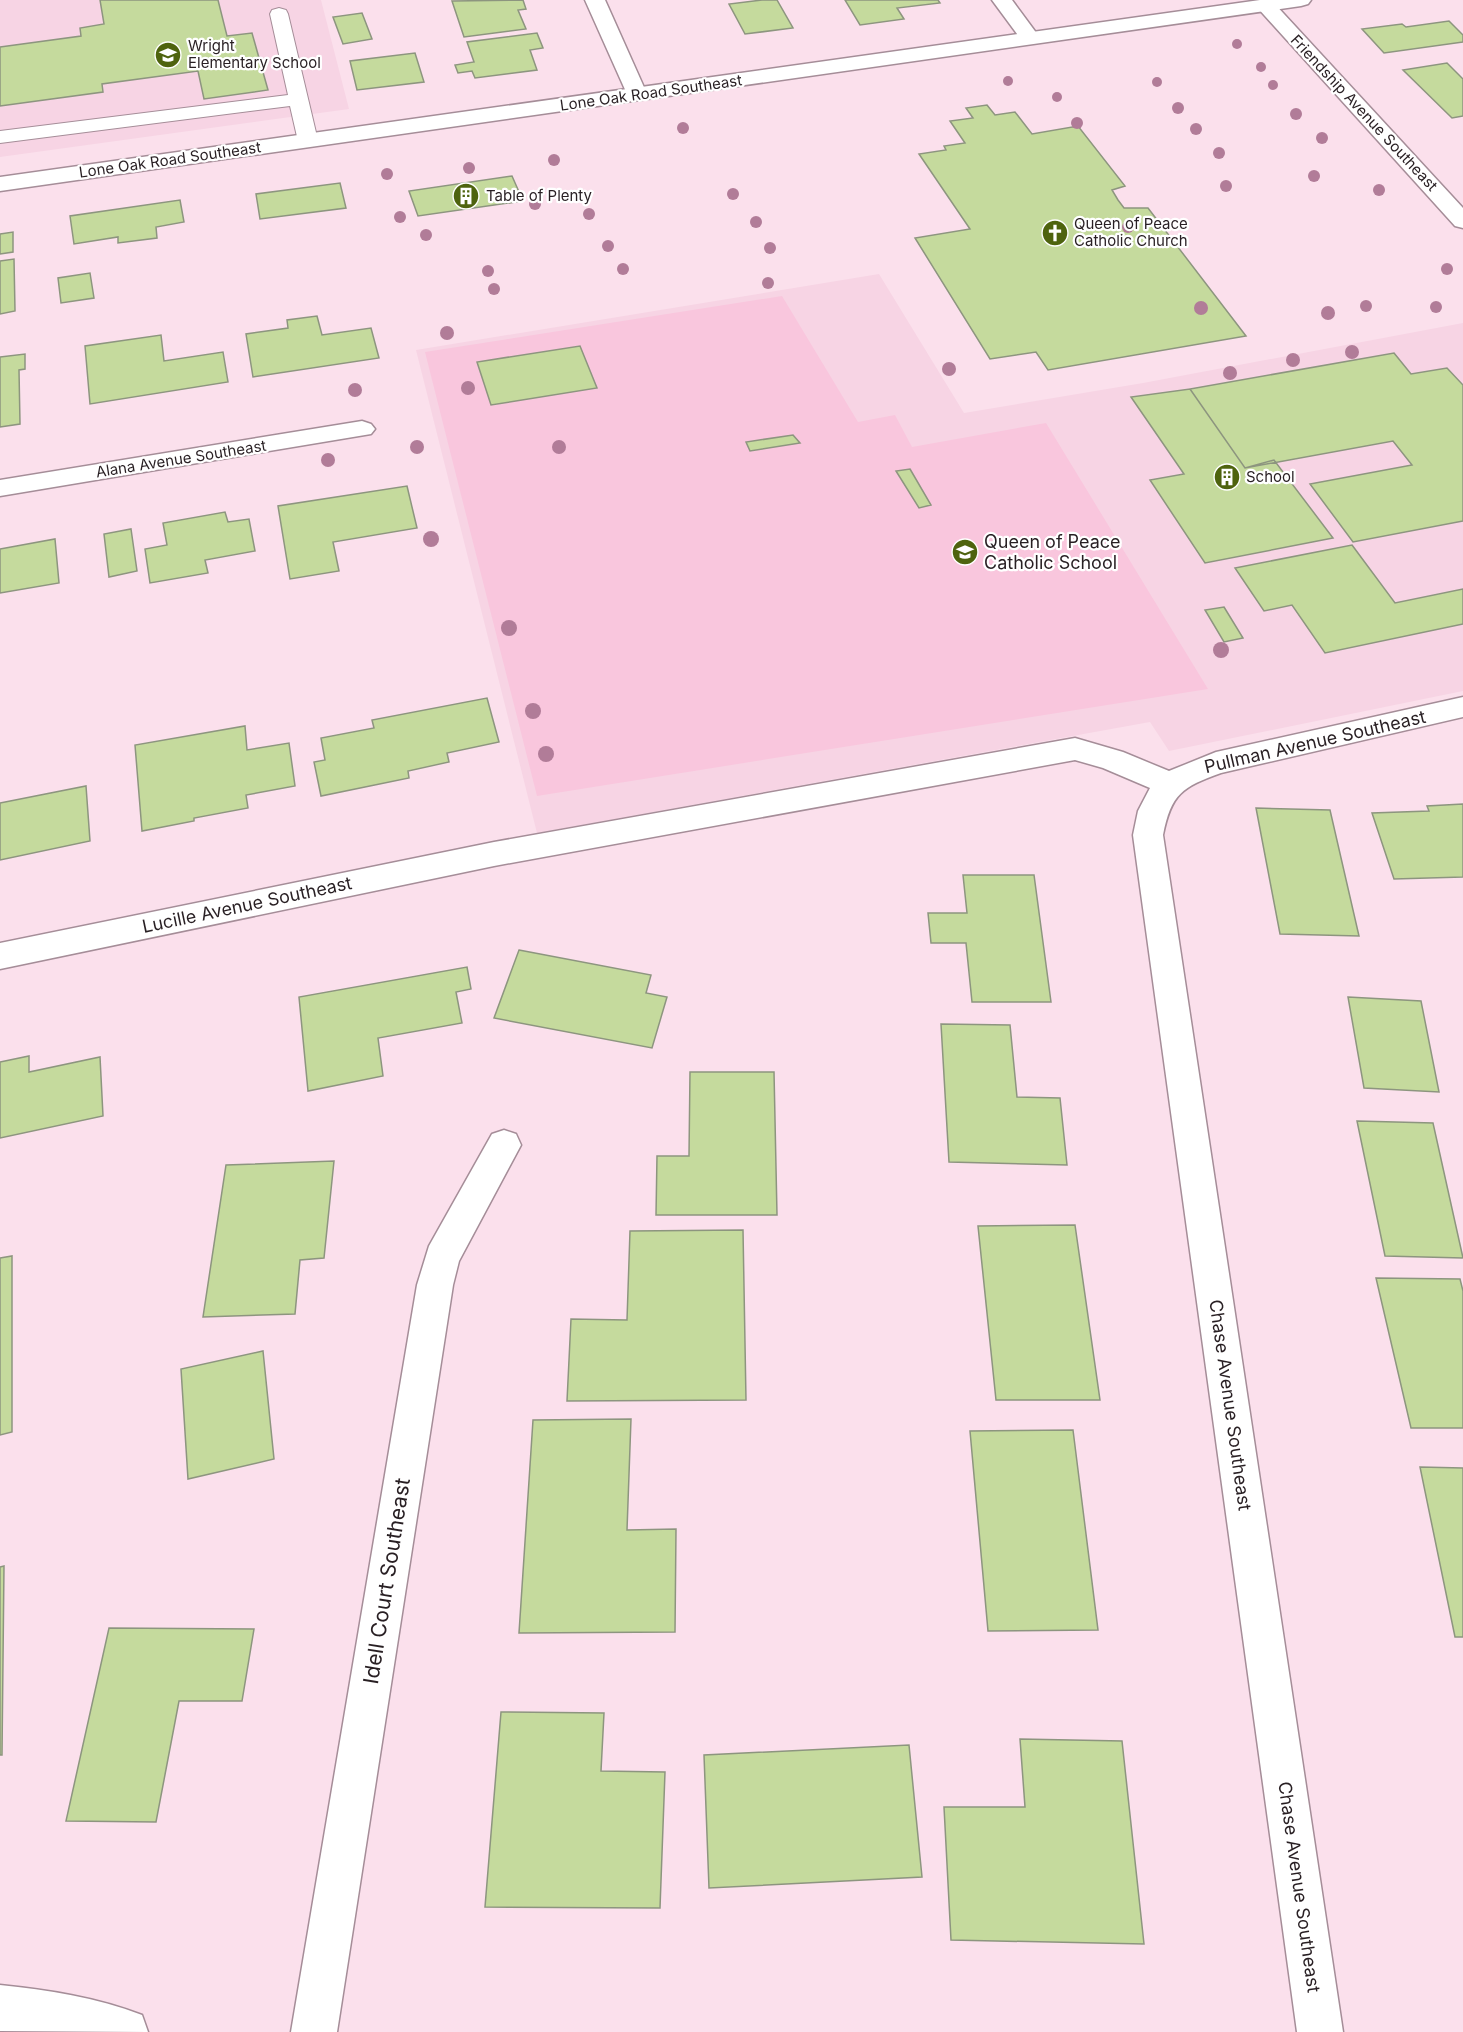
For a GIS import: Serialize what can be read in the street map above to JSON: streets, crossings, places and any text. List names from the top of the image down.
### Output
{
  "streets": {
    "street": [
      "Lone Oak Road Southeast",
      "Friendship Avenue Southeast",
      "Alana Avenue Southeast",
      "Pullman Avenue Southeast",
      "Lucille Avenue Southeast",
      "Chase Avenue Southeast",
      "Idell Court Southeast"
    ]
  },
  "crossings": [
    ["Lone Oak Road Southeast", "Friendship Avenue Southeast"],
    ["Pullman Avenue Southeast", "Lucille Avenue Southeast"],
    ["Pullman Avenue Southeast", "Chase Avenue Southeast"],
    ["Lucille Avenue Southeast", "Chase Avenue Southeast"]
  ],
  "places": {
    "school or university": ["Wright Elementary School", "Queen of Peace Catholic School"],
    "building": ["Table of Plenty", "School"],
    "church": ["Queen of Peace Catholic Church"]
  }
}
